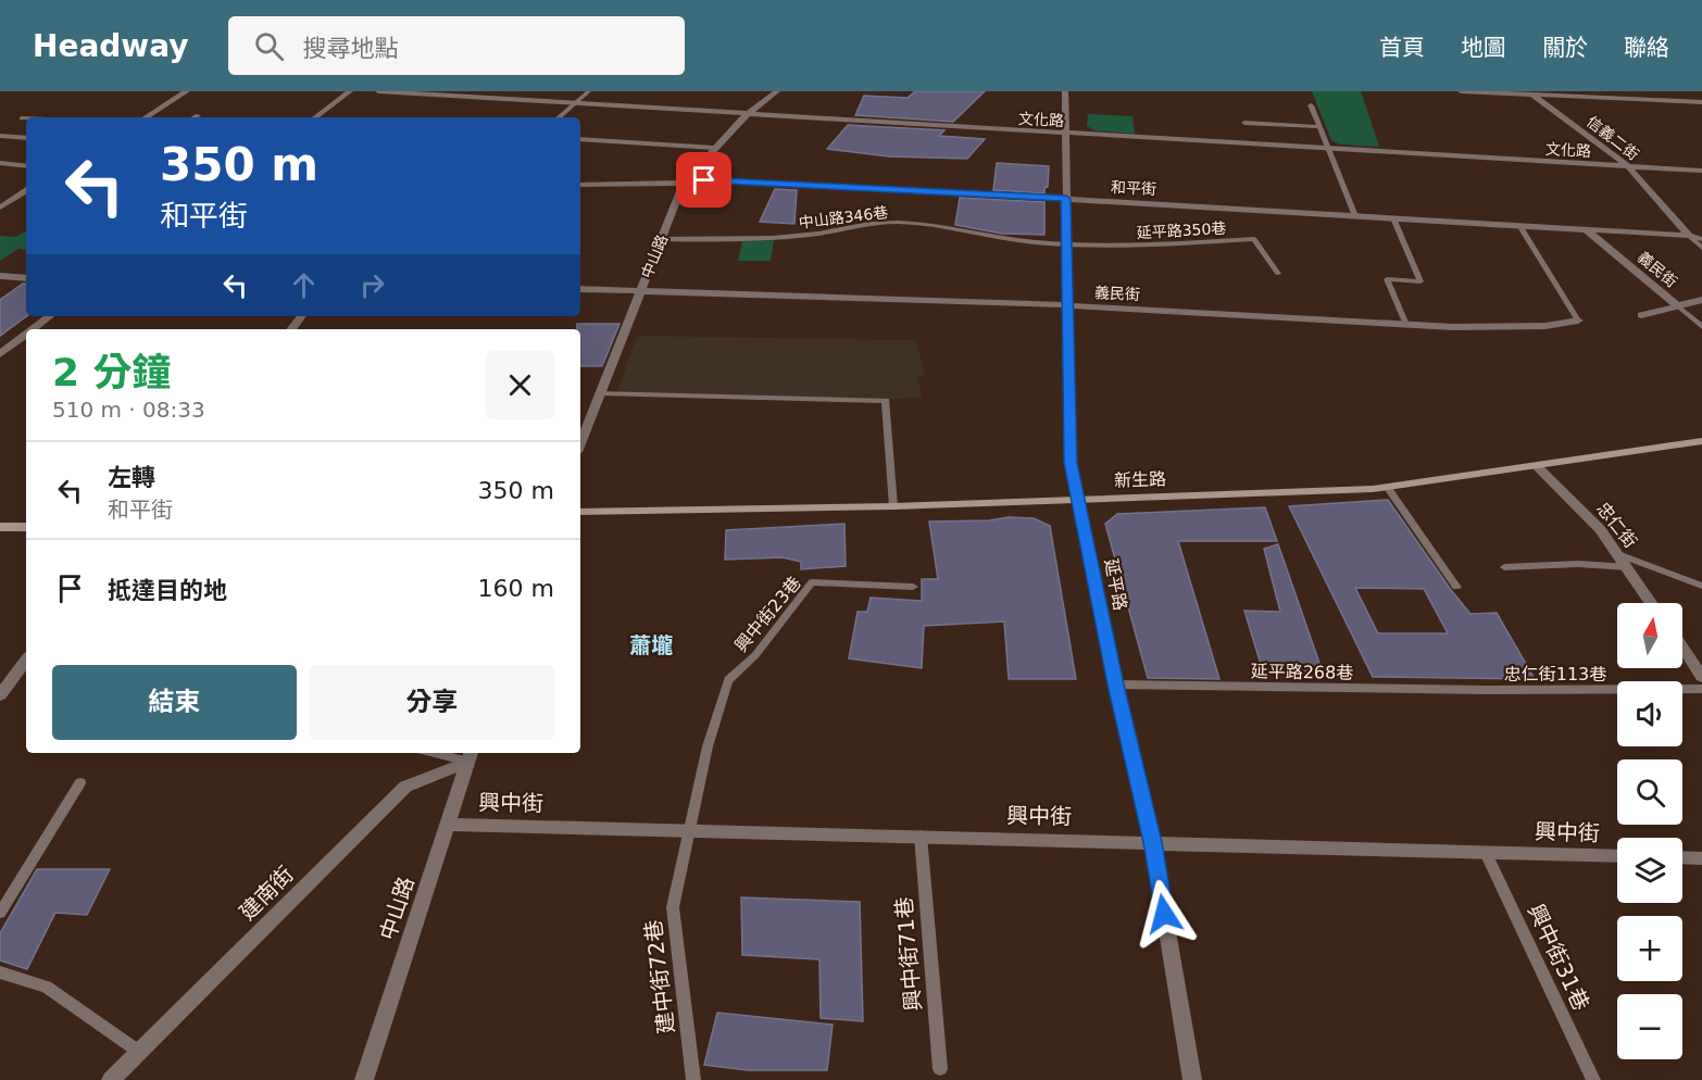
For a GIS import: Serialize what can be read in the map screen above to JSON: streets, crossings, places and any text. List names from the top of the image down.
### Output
{
  "streets": {
    "main road": ["新生路"],
    "street": [
      "文化路",
      "信義二街",
      "和平街",
      "中山路",
      "義民街",
      "忠仁街",
      "延平路",
      "興中街",
      "建南街"
    ],
    "lane": [
      "中山路346巷",
      "延平路350巷",
      "興中街23巷",
      "延平路268巷",
      "忠仁街113巷",
      "興中街71巷",
      "興中街31巷",
      "建中街72巷"
    ]
  },
  "crossings": [
    ["文化路", "信義二街"],
    ["文化路", "中山路"],
    ["文化路", "延平路"],
    ["信義二街", "和平街"],
    ["和平街", "中山路"],
    ["和平街", "義民街"],
    ["和平街", "延平路"],
    ["中山路346巷", "延平路350巷"],
    ["中山路346巷", "中山路"],
    ["中山路346巷", "延平路"],
    ["延平路350巷", "延平路"],
    ["中山路", "義民街"],
    ["中山路", "興中街"],
    ["中山路", "建南街"],
    ["義民街", "延平路"],
    ["新生路", "忠仁街"],
    ["新生路", "延平路"],
    ["延平路", "延平路268巷"],
    ["延平路", "興中街"],
    ["興中街23巷", "興中街"],
    ["興中街23巷", "建中街72巷"],
    ["延平路268巷", "忠仁街113巷"],
    ["興中街", "興中街71巷"],
    ["興中街", "興中街31巷"],
    ["興中街", "建中街72巷"]
  ],
  "districts": ["蕭壠"],
  "north": "top",
  "page": {
    "header": "Headway",
    "search": "搜尋地點",
    "nav": [
      "首頁",
      "地圖",
      "關於",
      "聯絡"
    ],
    "turn": ["350 m", "和平街"],
    "heading": ["2 分鐘", "510 m · 08:33"],
    "list": [
      {
        "name": "左轉",
        "note": "和平街",
        "value": "350 m"
      },
      {
        "name": "抵達目的地",
        "value": "160 m"
      }
    ],
    "map_buttons": ["+", "−"],
    "buttons": ["結束", "分享"]
  }
}
